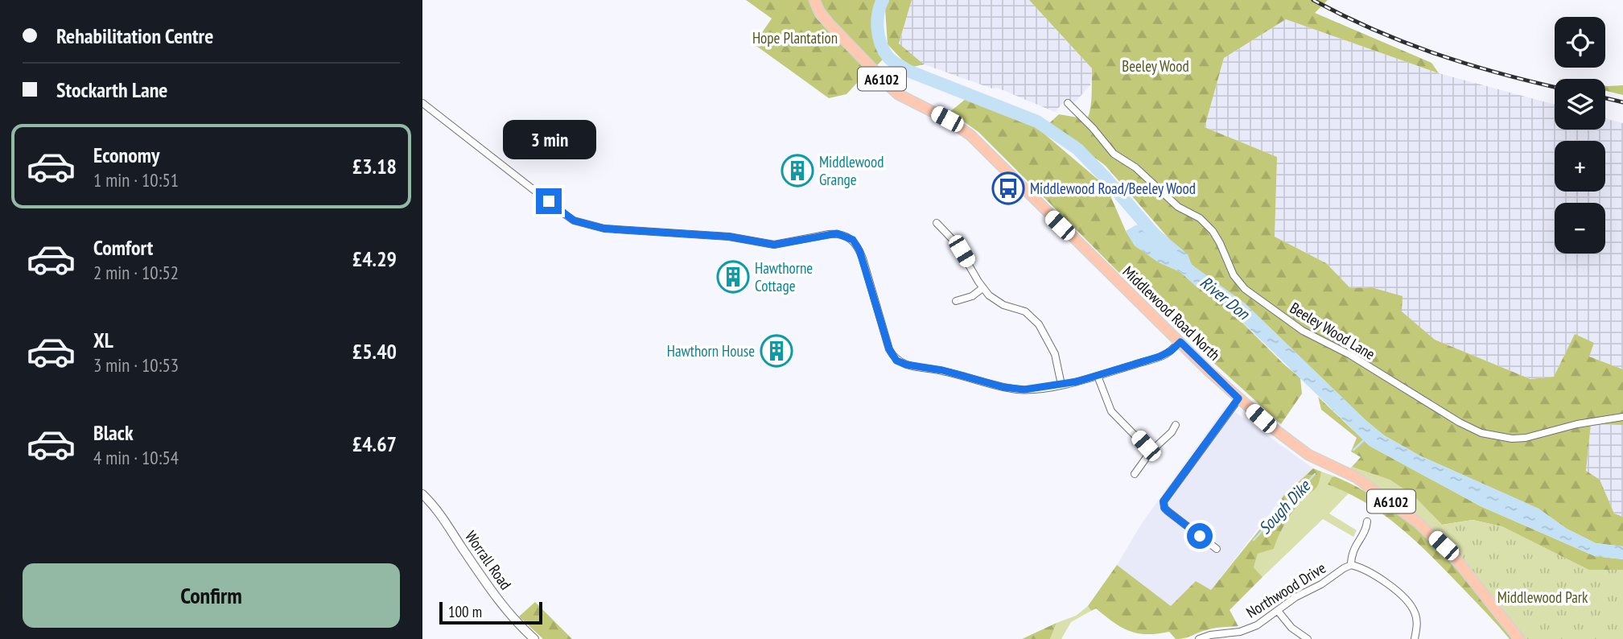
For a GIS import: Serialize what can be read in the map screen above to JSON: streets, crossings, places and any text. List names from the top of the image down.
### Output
{
  "streets": {
    "main road": ["A6102", "Middlewood Road North"],
    "street": ["Beeley Wood Lane", "Worrall Road", "Northwood Drive"]
  },
  "water": ["River Don", "Sough Dike"],
  "parks": ["Hope Plantation", "Beeley Wood", "Middlewood Park"],
  "places": {
    "building": ["Middlewood Grange", "Hawthorne Cottage", "Hawthorn House"],
    "bus stop": ["Middlewood Road/Beeley Wood"]
  },
  "scale_bar": "100 m",
  "page": {
    "banner": ["Rehabilitation Centre", "Stockarth Lane"],
    "map_buttons": ["+", "−"],
    "bubble": "3 min",
    "list": [
      {
        "name": "Economy",
        "note": "1 min · 10:51",
        "value": "£3.18"
      },
      {
        "name": "Comfort",
        "note": "2 min · 10:52",
        "value": "£4.29"
      },
      {
        "name": "XL",
        "note": "3 min · 10:53",
        "value": "£5.40"
      },
      {
        "name": "Black",
        "note": "4 min · 10:54",
        "value": "£4.67"
      }
    ],
    "buttons": "Confirm",
    "scale": "100 m"
  }
}
